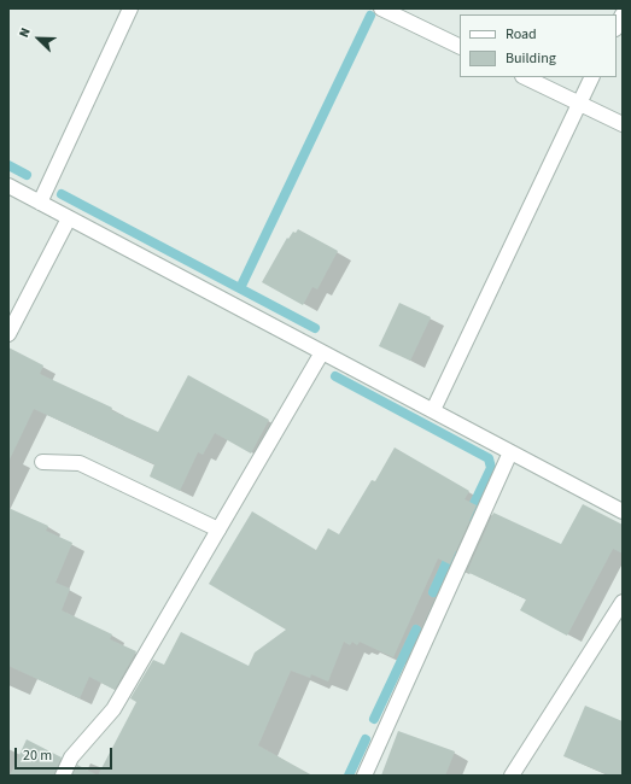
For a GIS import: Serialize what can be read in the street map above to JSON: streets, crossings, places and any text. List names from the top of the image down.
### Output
{
  "legend": ["Road", "Building"],
  "scale_bar": "20 m",
  "north": "top left"
}
